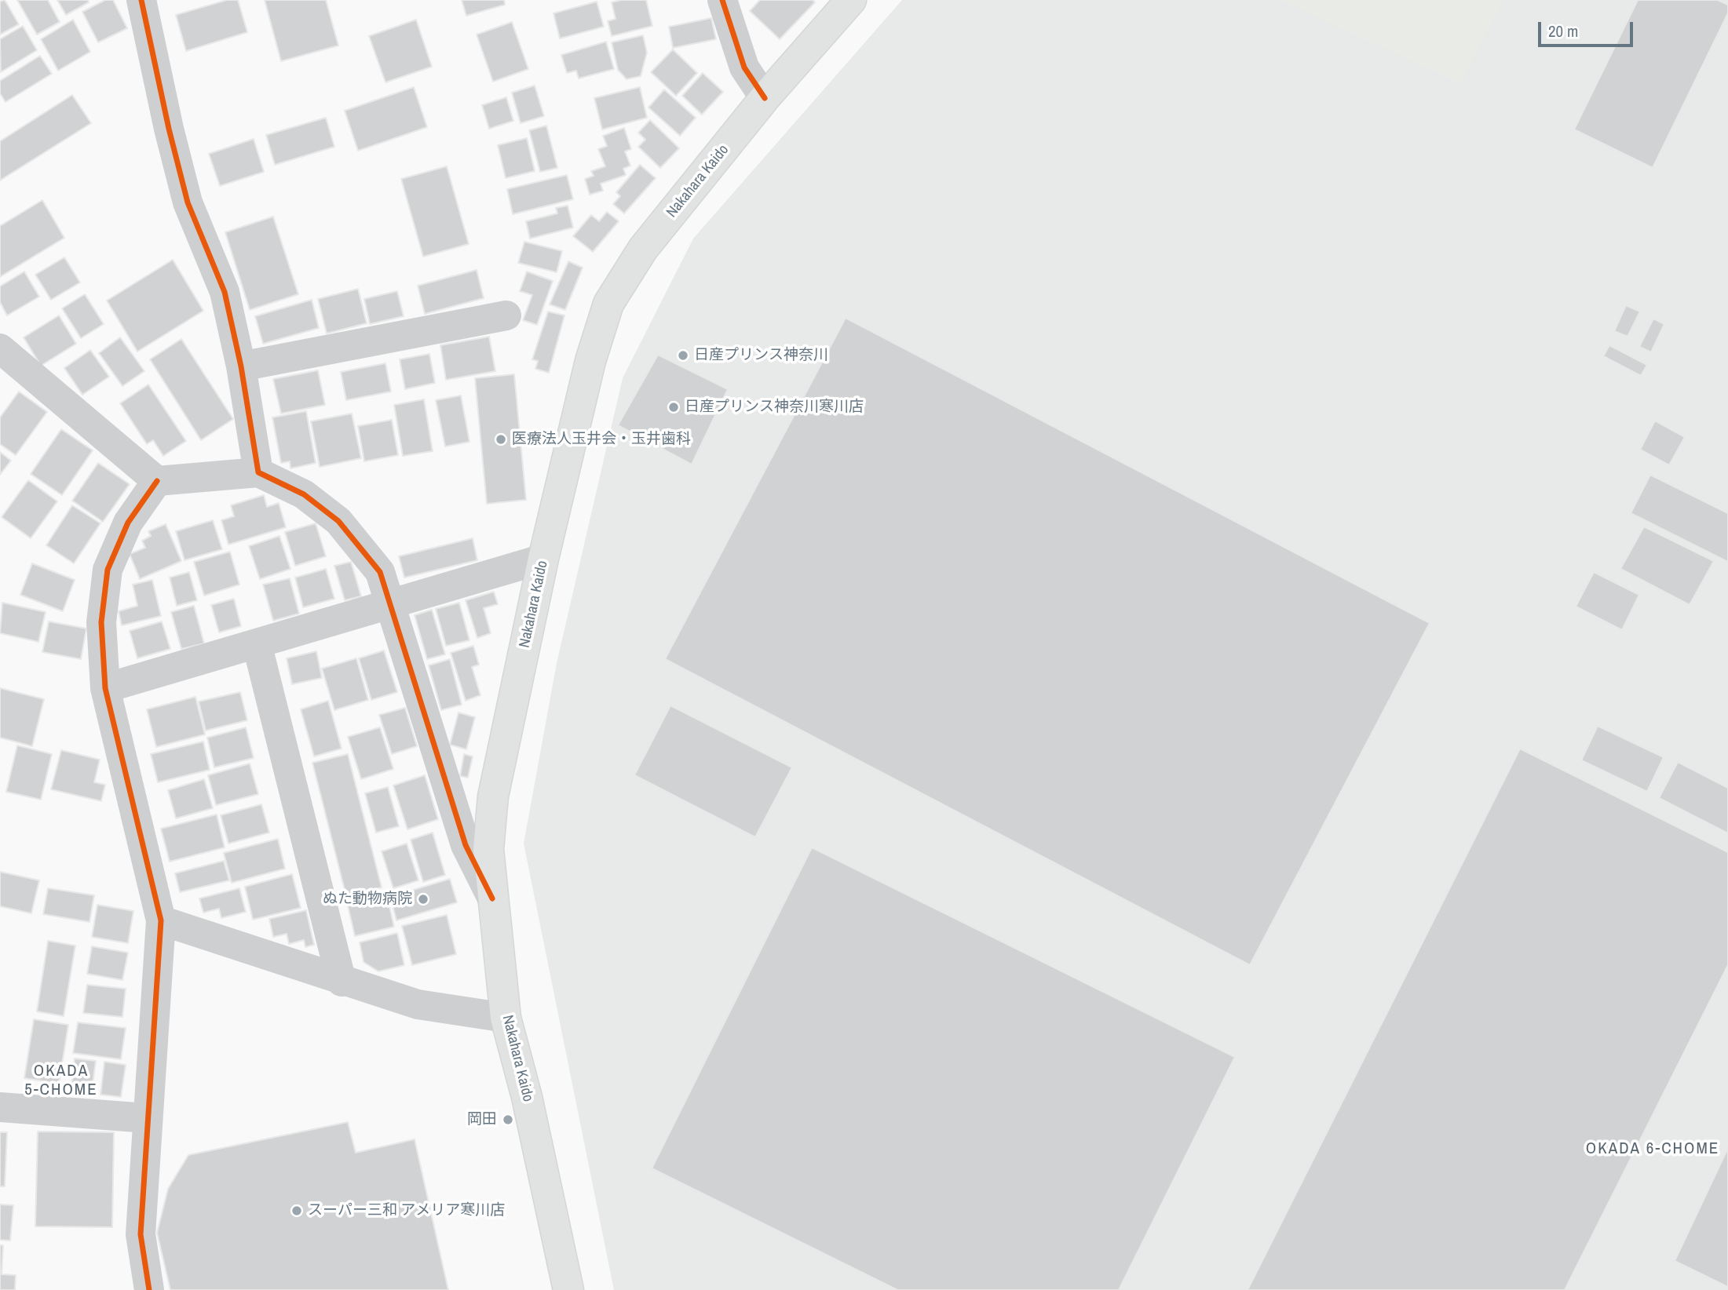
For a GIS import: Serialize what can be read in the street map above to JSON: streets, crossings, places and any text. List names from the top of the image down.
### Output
{
  "streets": {
    "main road": ["Nakahara Kaido"]
  },
  "districts": ["OKADA 5-CHOME", "OKADA 6-CHOME"],
  "places": [
    "日産プリンス神奈川",
    "日産プリンス神奈川寒川店",
    "医療法人玉井会・玉井歯科",
    "ぬた動物病院",
    "岡田",
    "スーパー三和 アメリア寒川店"
  ],
  "scale_bar": "20 m"
}
